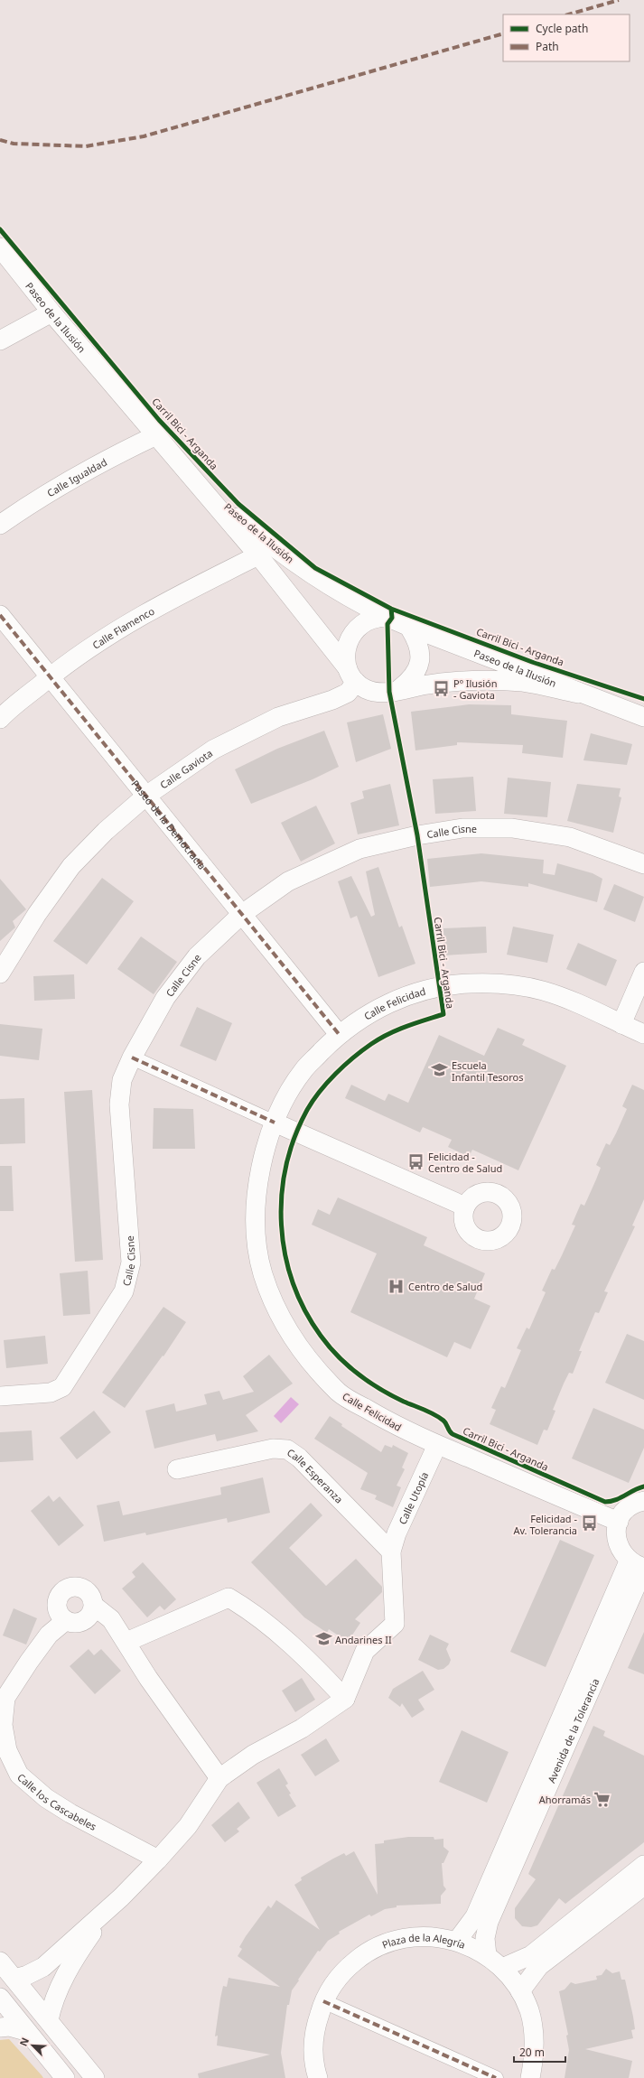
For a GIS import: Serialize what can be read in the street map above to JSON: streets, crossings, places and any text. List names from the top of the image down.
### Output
{
  "streets": {
    "street": [
      "Paseo de la Ilusión",
      "Calle Igualdad",
      "Calle Flamenco",
      "Calle Gaviota",
      "Paseo de la Democracia",
      "Calle Cisne",
      "Calle Felicidad",
      "Calle Esperanza",
      "Calle Utopía",
      "Avenida de la Tolerancia",
      "Calle los Cascabeles",
      "Plaza de la Alegría"
    ],
    "cycle path": ["Carril Bici - Arganda"]
  },
  "crossings": [
    ["Paseo de la Ilusión", "Calle Igualdad"],
    ["Paseo de la Ilusión", "Calle Flamenco"],
    ["Paseo de la Ilusión", "Calle Gaviota"],
    ["Calle Flamenco", "Paseo de la Democracia"],
    ["Calle Gaviota", "Paseo de la Democracia"],
    ["Paseo de la Democracia", "Calle Cisne"],
    ["Paseo de la Democracia", "Calle Felicidad"],
    ["Calle Felicidad", "Calle Utopía"],
    ["Calle Esperanza", "Calle Utopía"],
    ["Avenida de la Tolerancia", "Plaza de la Alegría"]
  ],
  "places": {
    "bus stop": ["Pº Ilusión - Gaviota", "Felicidad - Centro de Salud", "Felicidad - Av. Tolerancia"],
    "school or university": ["Escuela Infantil Tesoros", "Andarines II"],
    "hospital": ["Centro de Salud"],
    "supermarket": ["Ahorramás"]
  },
  "legend": ["Cycle path", "Path"],
  "scale_bar": "20 m",
  "north": "top left"
}
